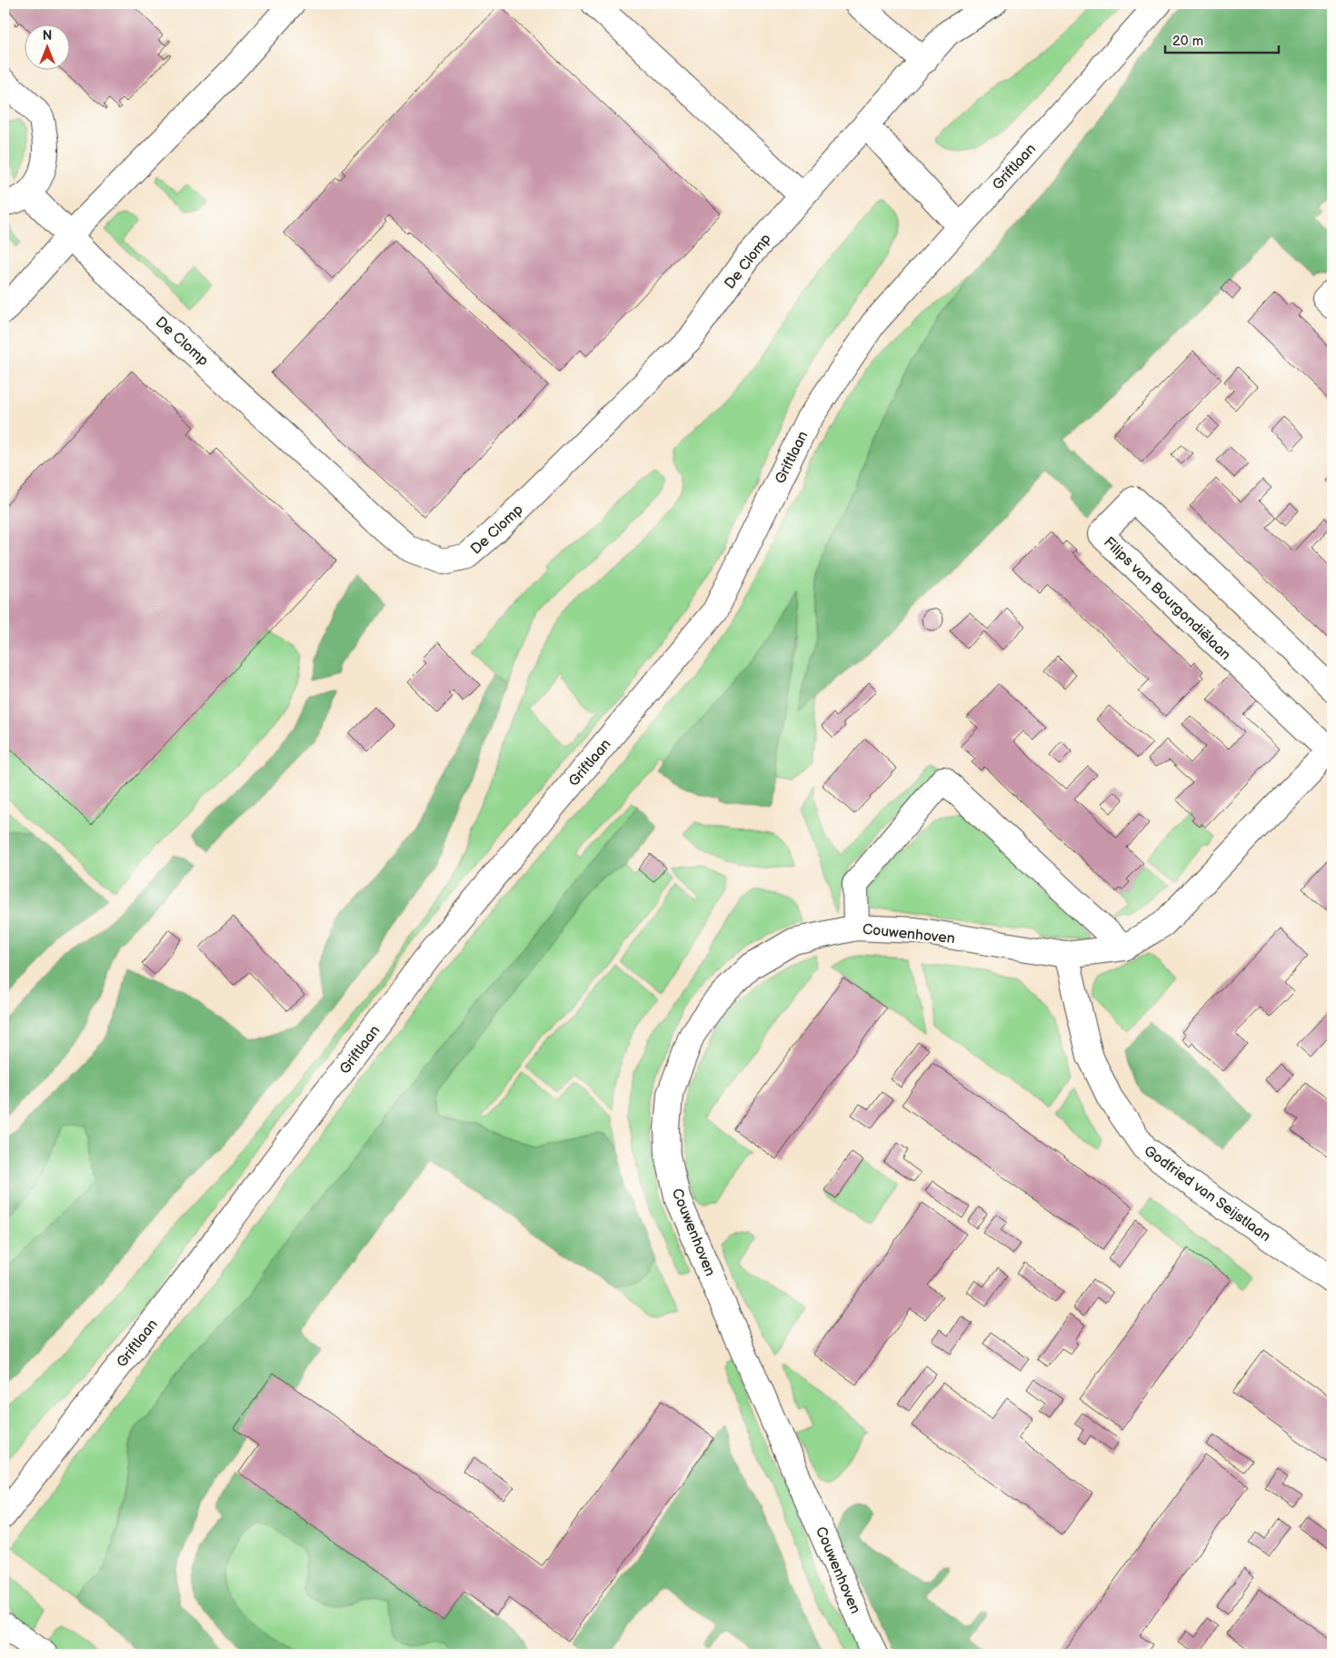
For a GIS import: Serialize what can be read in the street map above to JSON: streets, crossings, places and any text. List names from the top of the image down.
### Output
{
  "streets": {
    "street": [
      "Griftlaan",
      "De Clomp",
      "Filips van Bourgondiëlaan",
      "Couwenhoven",
      "Godfried van Seijstlaan"
    ]
  },
  "crossings": [
    ["Filips van Bourgondiëlaan", "Couwenhoven"],
    ["Filips van Bourgondiëlaan", "Godfried van Seijstlaan"],
    ["Couwenhoven", "Godfried van Seijstlaan"]
  ],
  "scale_bar": "20 m",
  "north": "top"
}
